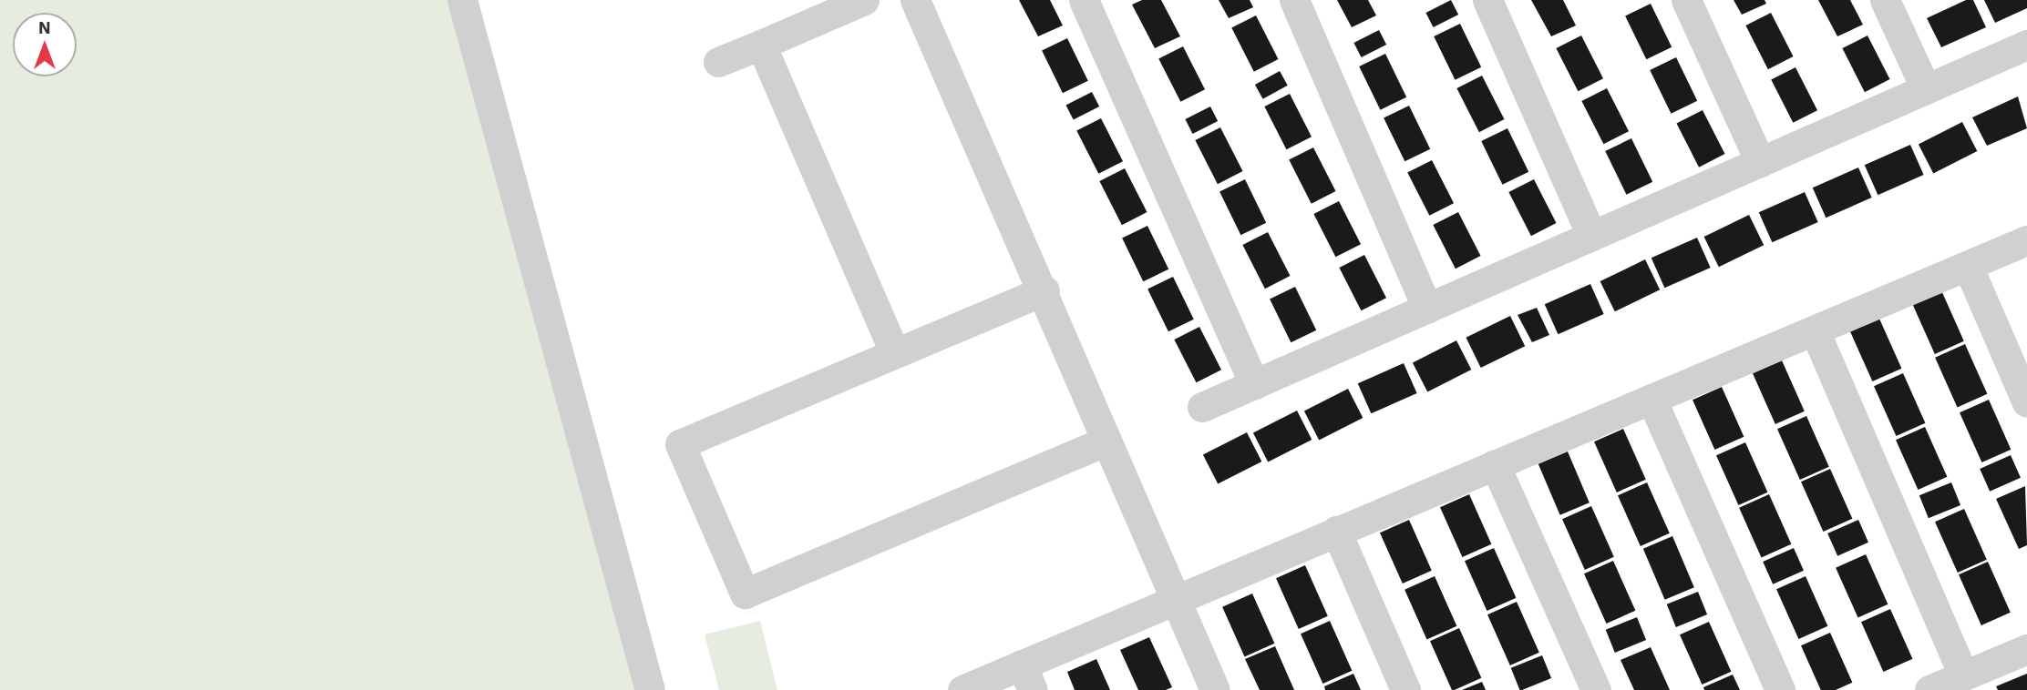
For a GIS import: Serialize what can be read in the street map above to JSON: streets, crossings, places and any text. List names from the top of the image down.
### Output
{
  "north": "top"
}
